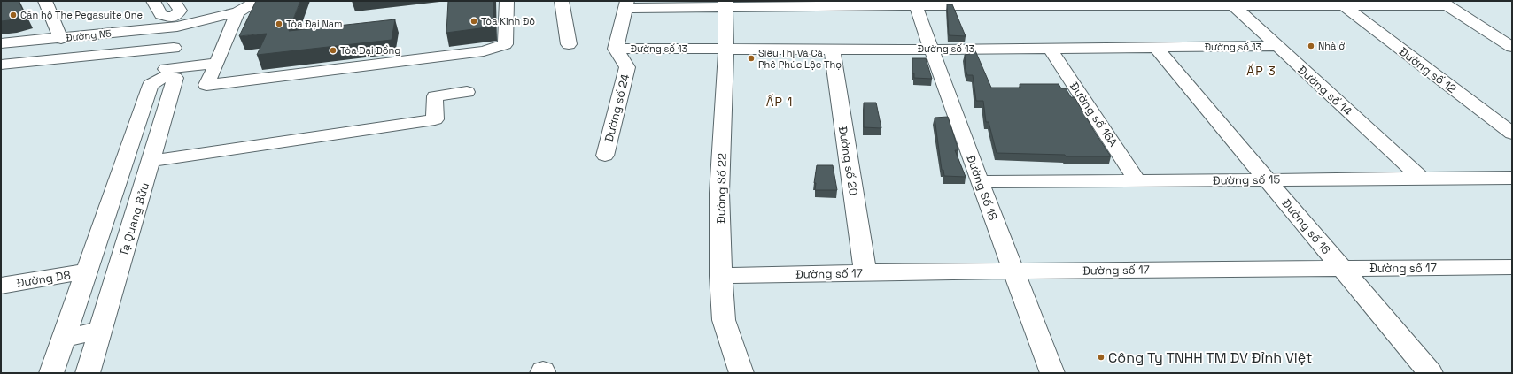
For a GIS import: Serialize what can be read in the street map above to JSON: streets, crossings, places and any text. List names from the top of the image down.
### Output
{
  "streets": {
    "street": [
      "Đường N5",
      "Đường số 13",
      "Đường số 12",
      "Đường số 14",
      "Đường số 24",
      "Đường số 16A",
      "Đường số 20",
      "Đường số 15",
      "Đường Số 18",
      "Đường Số 22",
      "Tạ Quang Bửu",
      "Đường số 16",
      "Đường số 17",
      "Đường D8"
    ]
  },
  "crossings": [
    ["Đường số 13", "Đường số 14"],
    ["Đường số 13", "Đường số 24"],
    ["Đường số 13", "Đường số 16A"],
    ["Đường số 13", "Đường số 20"],
    ["Đường số 13", "Đường Số 18"],
    ["Đường số 13", "Đường Số 22"],
    ["Đường số 13", "Đường số 16"],
    ["Đường số 14", "Đường số 15"],
    ["Đường số 16A", "Đường số 15"],
    ["Đường số 20", "Đường số 17"],
    ["Đường số 15", "Đường Số 18"],
    ["Đường số 15", "Đường số 16"],
    ["Đường Số 18", "Đường số 17"],
    ["Đường Số 22", "Đường số 17"],
    ["Đường số 16", "Đường số 17"]
  ],
  "districts": ["ẤP 3", "ẤP 1"],
  "places": [
    "Căn hộ The Pegasuite One",
    "Tòa Kinh Đô",
    "Tòa Đại Nam",
    "Nhà ở",
    "Tòa Đại Đồng",
    "Siêu Thị Và Cà Phê Phúc Lộc Thọ",
    "Công Ty TNHH TM DV Đỉnh Việt"
  ]
}
